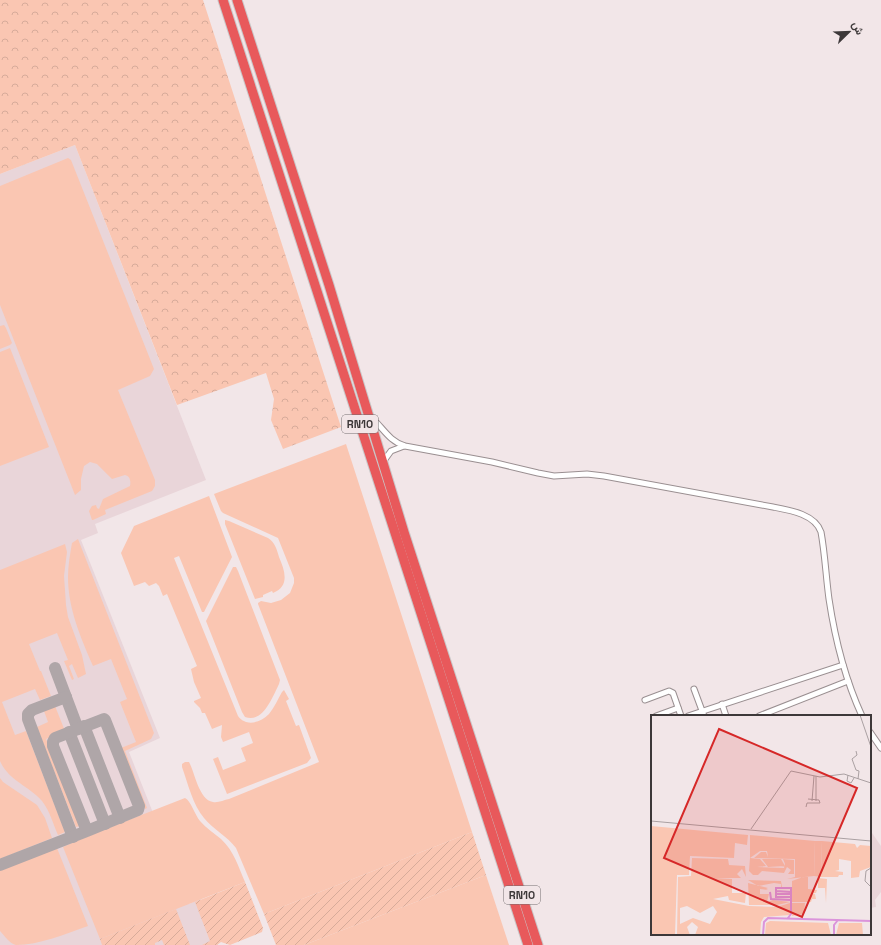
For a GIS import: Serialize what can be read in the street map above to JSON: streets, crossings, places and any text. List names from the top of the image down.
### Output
{
  "streets": {
    "highway": ["RN10"]
  },
  "north": "top right"
}
